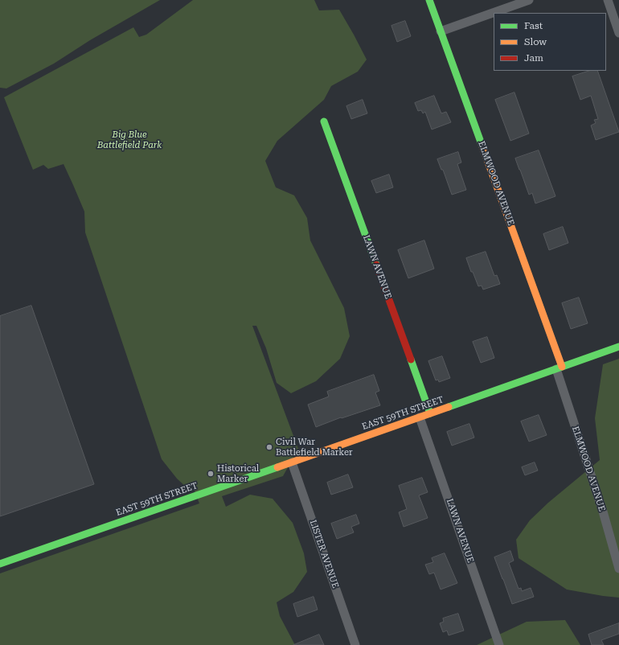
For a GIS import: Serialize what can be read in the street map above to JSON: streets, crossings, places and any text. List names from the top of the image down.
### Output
{
  "streets": {
    "street": [
      "ELMWOOD AVENUE",
      "LAWN AVENUE",
      "EAST 59TH STREET",
      "LISTER AVENUE"
    ]
  },
  "crossings": [
    ["ELMWOOD AVENUE", "EAST 59TH STREET"],
    ["LAWN AVENUE", "EAST 59TH STREET"],
    ["EAST 59TH STREET", "LISTER AVENUE"]
  ],
  "parks": ["Big Blue Battlefield Park"],
  "places": ["Civil War Battlefield Marker", "Historical Marker"],
  "legend": ["Fast", "Slow", "Jam"]
}
